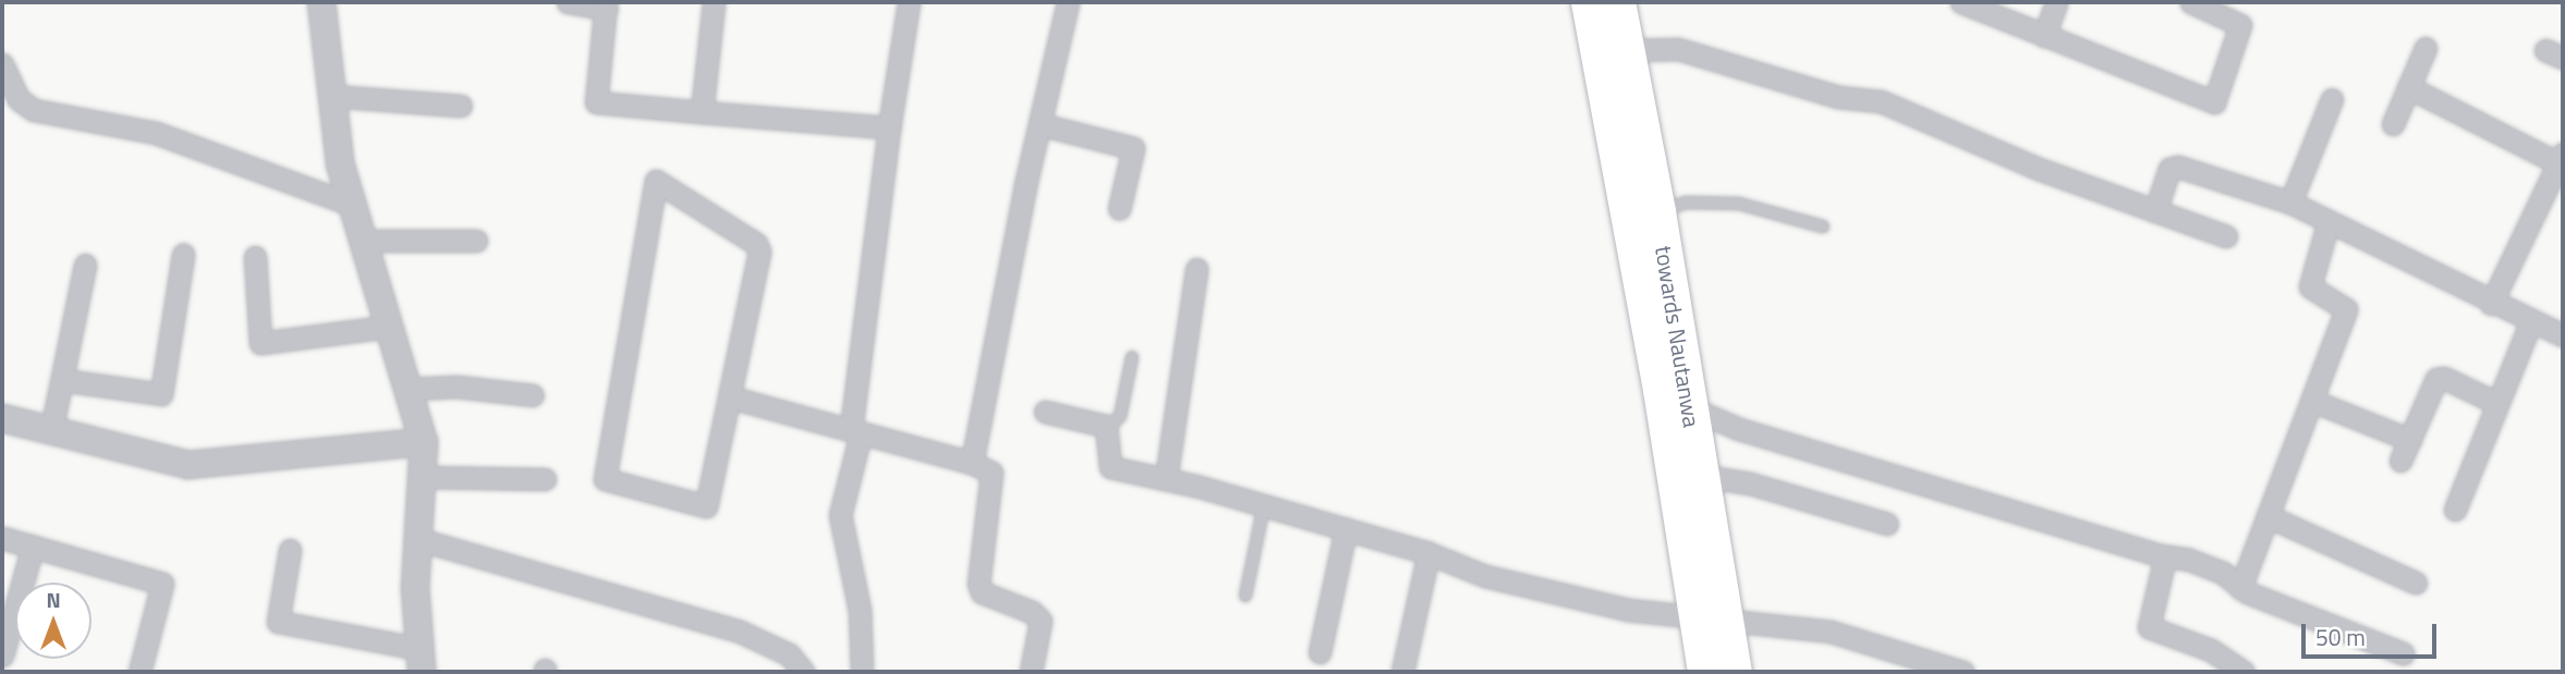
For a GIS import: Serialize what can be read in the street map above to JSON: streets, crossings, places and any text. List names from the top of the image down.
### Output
{
  "streets": {
    "main road": ["towards Nautanwa"]
  },
  "scale_bar": "50 m",
  "north": "top"
}
